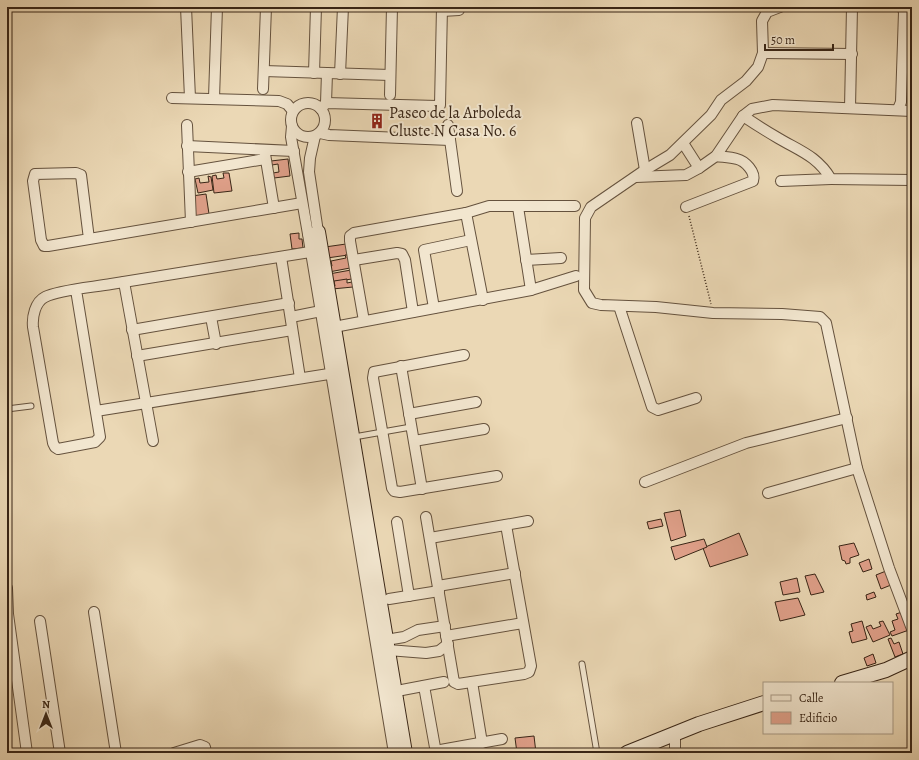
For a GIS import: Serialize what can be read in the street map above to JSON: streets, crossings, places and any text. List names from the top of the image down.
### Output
{
  "places": {
    "building": ["Paseo de la Arboleda Cluste N Casa No. 6"]
  },
  "legend": ["Calle", "Edificio"],
  "scale_bar": "50 m",
  "north": "top"
}
